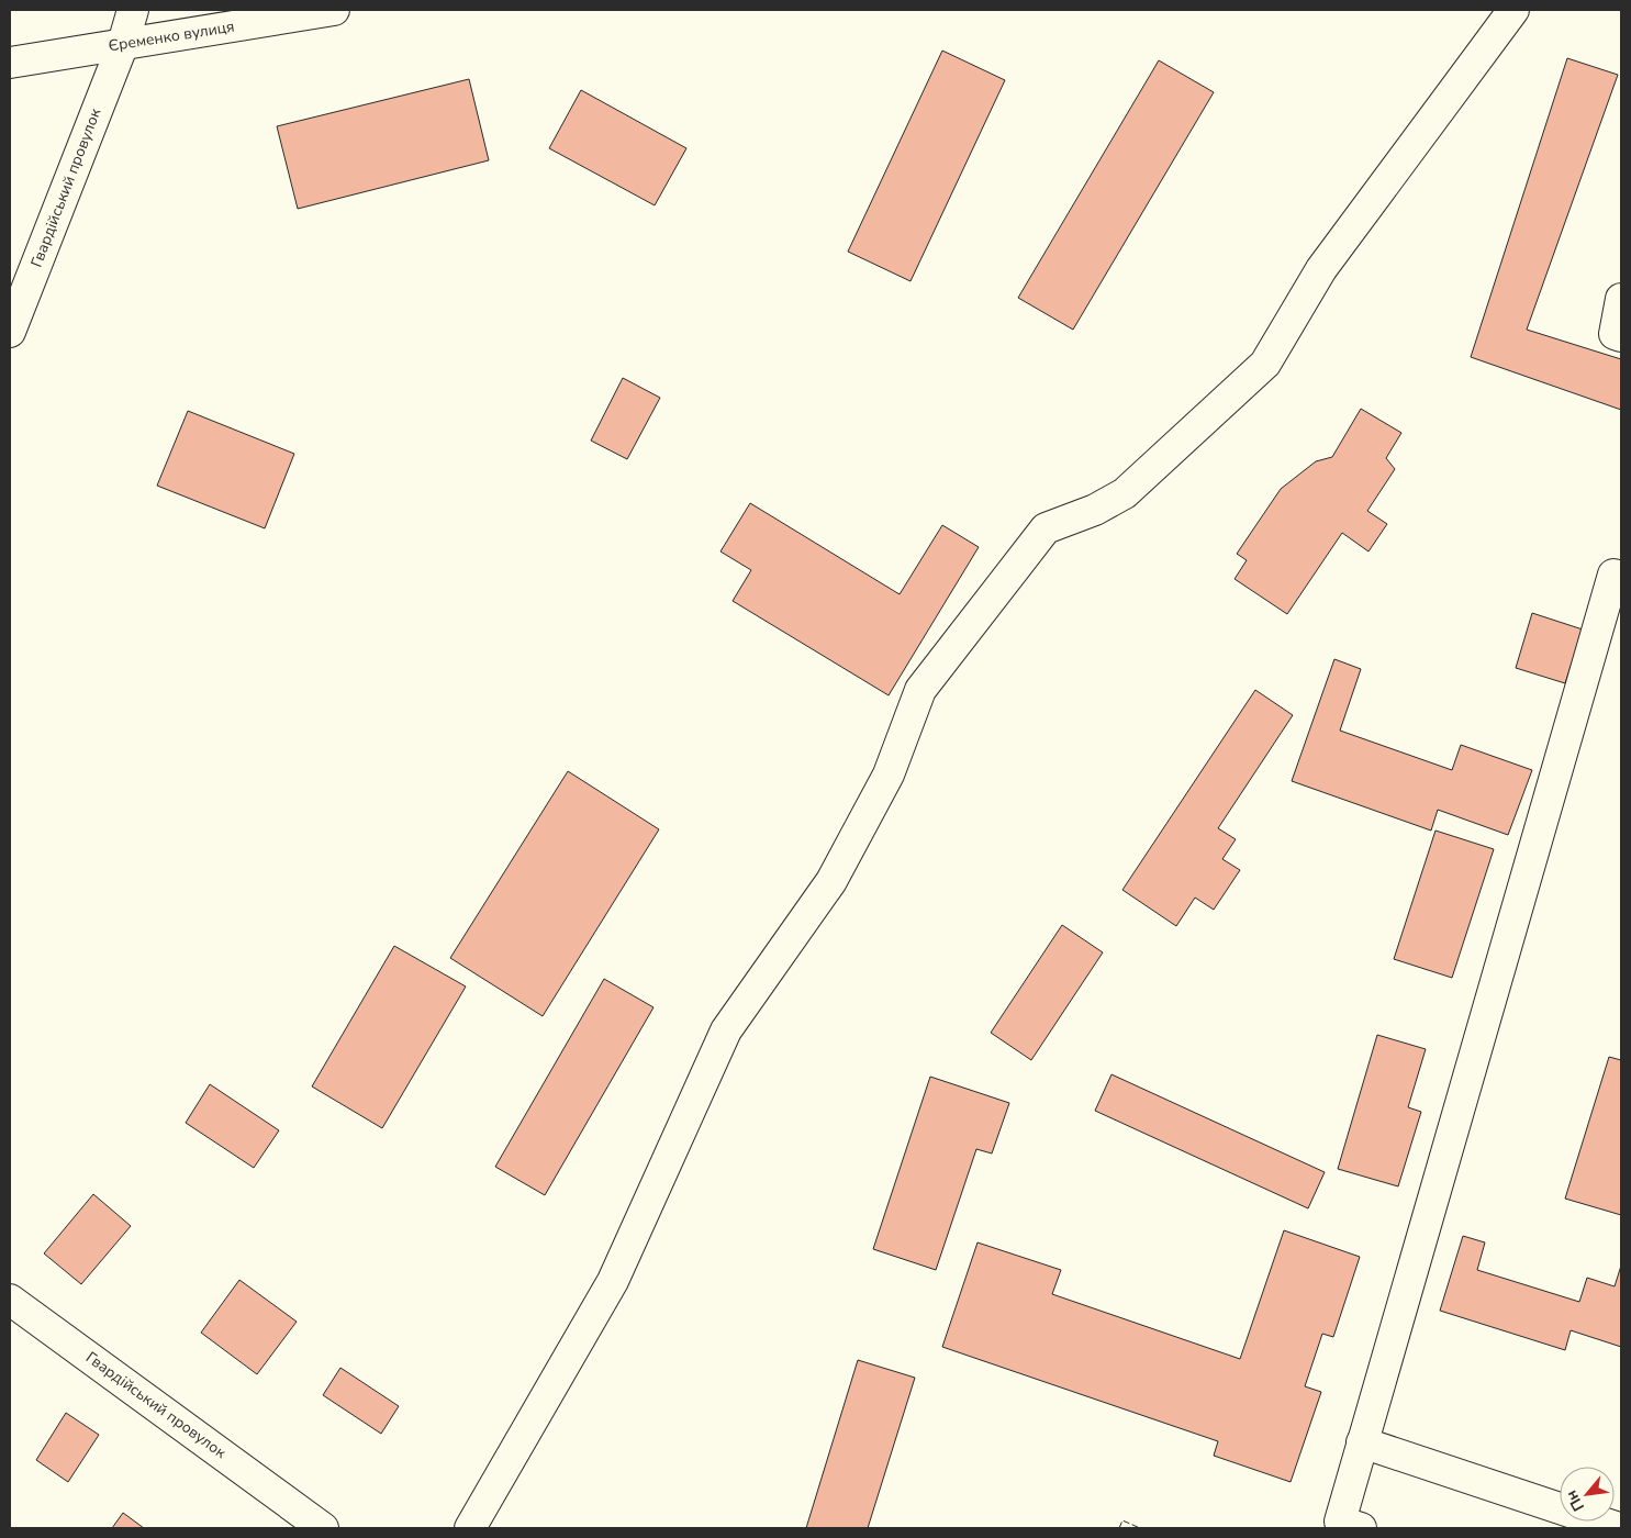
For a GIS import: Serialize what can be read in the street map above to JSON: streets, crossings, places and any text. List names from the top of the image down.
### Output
{
  "streets": {
    "street": ["Єременко вулиця", "Гвардійський провулок"]
  },
  "crossings": [
    ["Єременко вулиця", "Гвардійський провулок"]
  ],
  "north": "bottom left"
}
